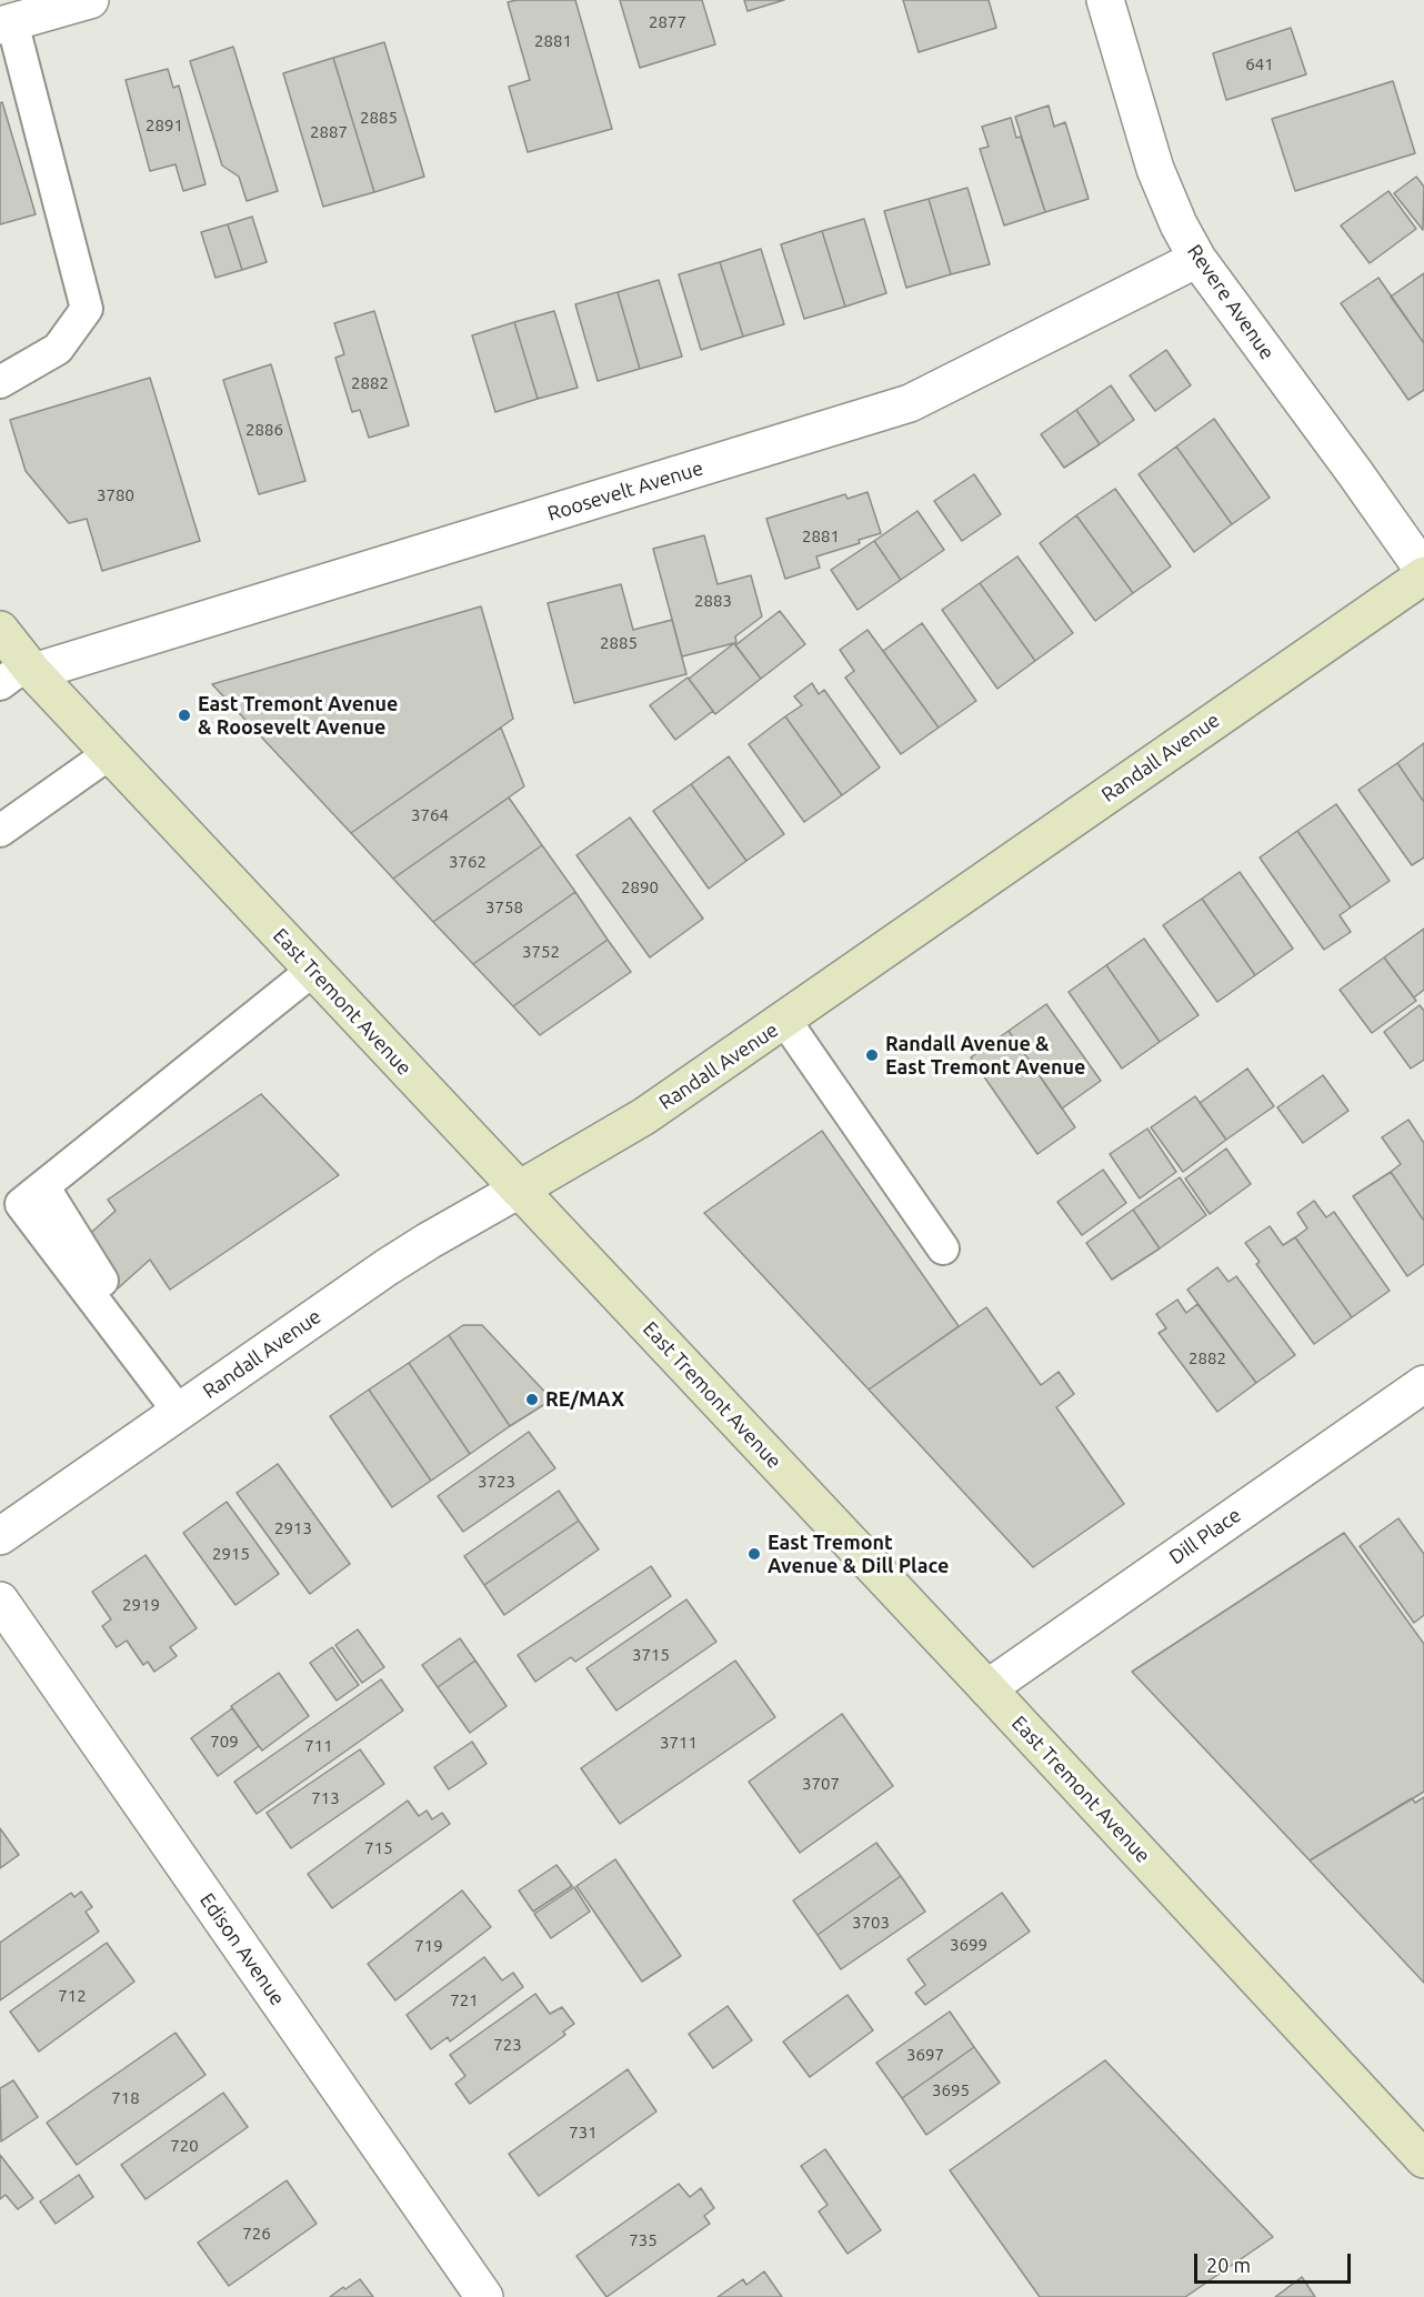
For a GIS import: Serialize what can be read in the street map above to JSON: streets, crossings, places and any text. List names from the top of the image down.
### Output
{
  "streets": {
    "main road": ["Randall Avenue", "East Tremont Avenue"],
    "street": [
      "Revere Avenue",
      "Roosevelt Avenue",
      "Dill Place",
      "Edison Avenue"
    ]
  },
  "crossings": [
    ["Revere Avenue", "Roosevelt Avenue"],
    ["Revere Avenue", "Randall Avenue"],
    ["Roosevelt Avenue", "East Tremont Avenue"],
    ["Randall Avenue", "East Tremont Avenue"],
    ["East Tremont Avenue", "Dill Place"]
  ],
  "places": [
    "East Tremont Avenue & Roosevelt Avenue",
    "Randall Avenue & East Tremont Avenue",
    "RE/MAX",
    "East Tremont Avenue & Dill Place"
  ],
  "house_numbers": [
    "2877",
    "2881",
    "641",
    "2885",
    "2891",
    "2887",
    "2882",
    "2886",
    "3780",
    "2881",
    "2883",
    "2885",
    "3764",
    "3762",
    "2890",
    "3758",
    "3752",
    "2882",
    "3723",
    "2913",
    "2915",
    "2919",
    "3715",
    "709",
    "3711",
    "711",
    "3707",
    "713",
    "715",
    "3703",
    "3699",
    "719",
    "712",
    "721",
    "723",
    "3697",
    "3695",
    "718",
    "731",
    "720",
    "726",
    "735"
  ],
  "scale_bar": "20 m"
}
